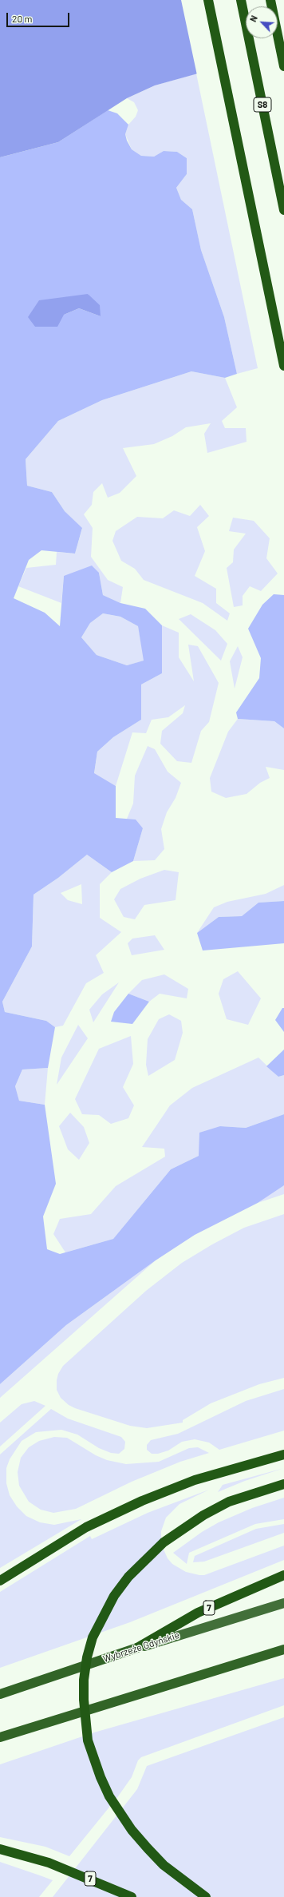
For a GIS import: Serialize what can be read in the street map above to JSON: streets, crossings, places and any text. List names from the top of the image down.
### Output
{
  "streets": {
    "highway": ["S8", "7", "Wybrzeże Gdyńskie"]
  },
  "crossings": [
    ["7", "Wybrzeże Gdyńskie"]
  ],
  "scale_bar": "20 m",
  "north": "top left"
}
